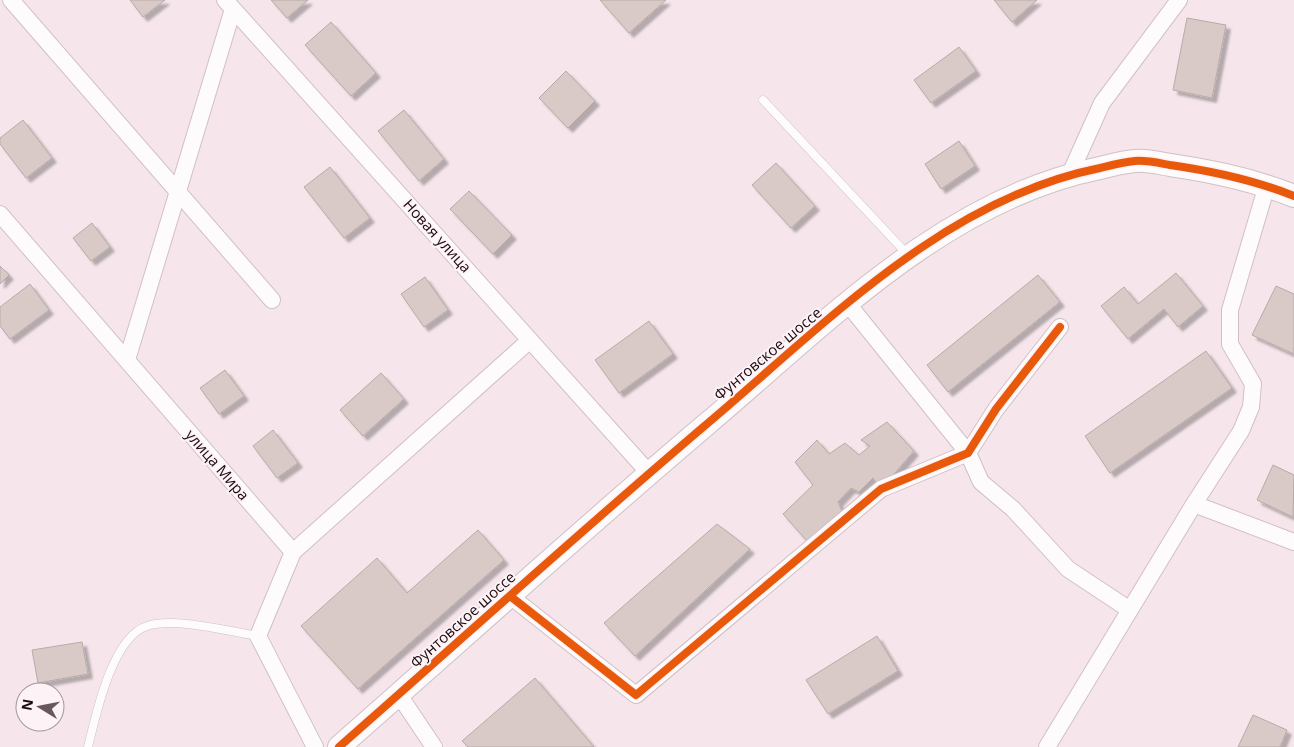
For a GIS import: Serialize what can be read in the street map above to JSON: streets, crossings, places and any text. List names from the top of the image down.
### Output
{
  "streets": {
    "street": ["Новая улица", "Фунтовское шоссе", "улица Мира"]
  },
  "crossings": [
    ["Новая улица", "Фунтовское шоссе"]
  ],
  "north": "left"
}
